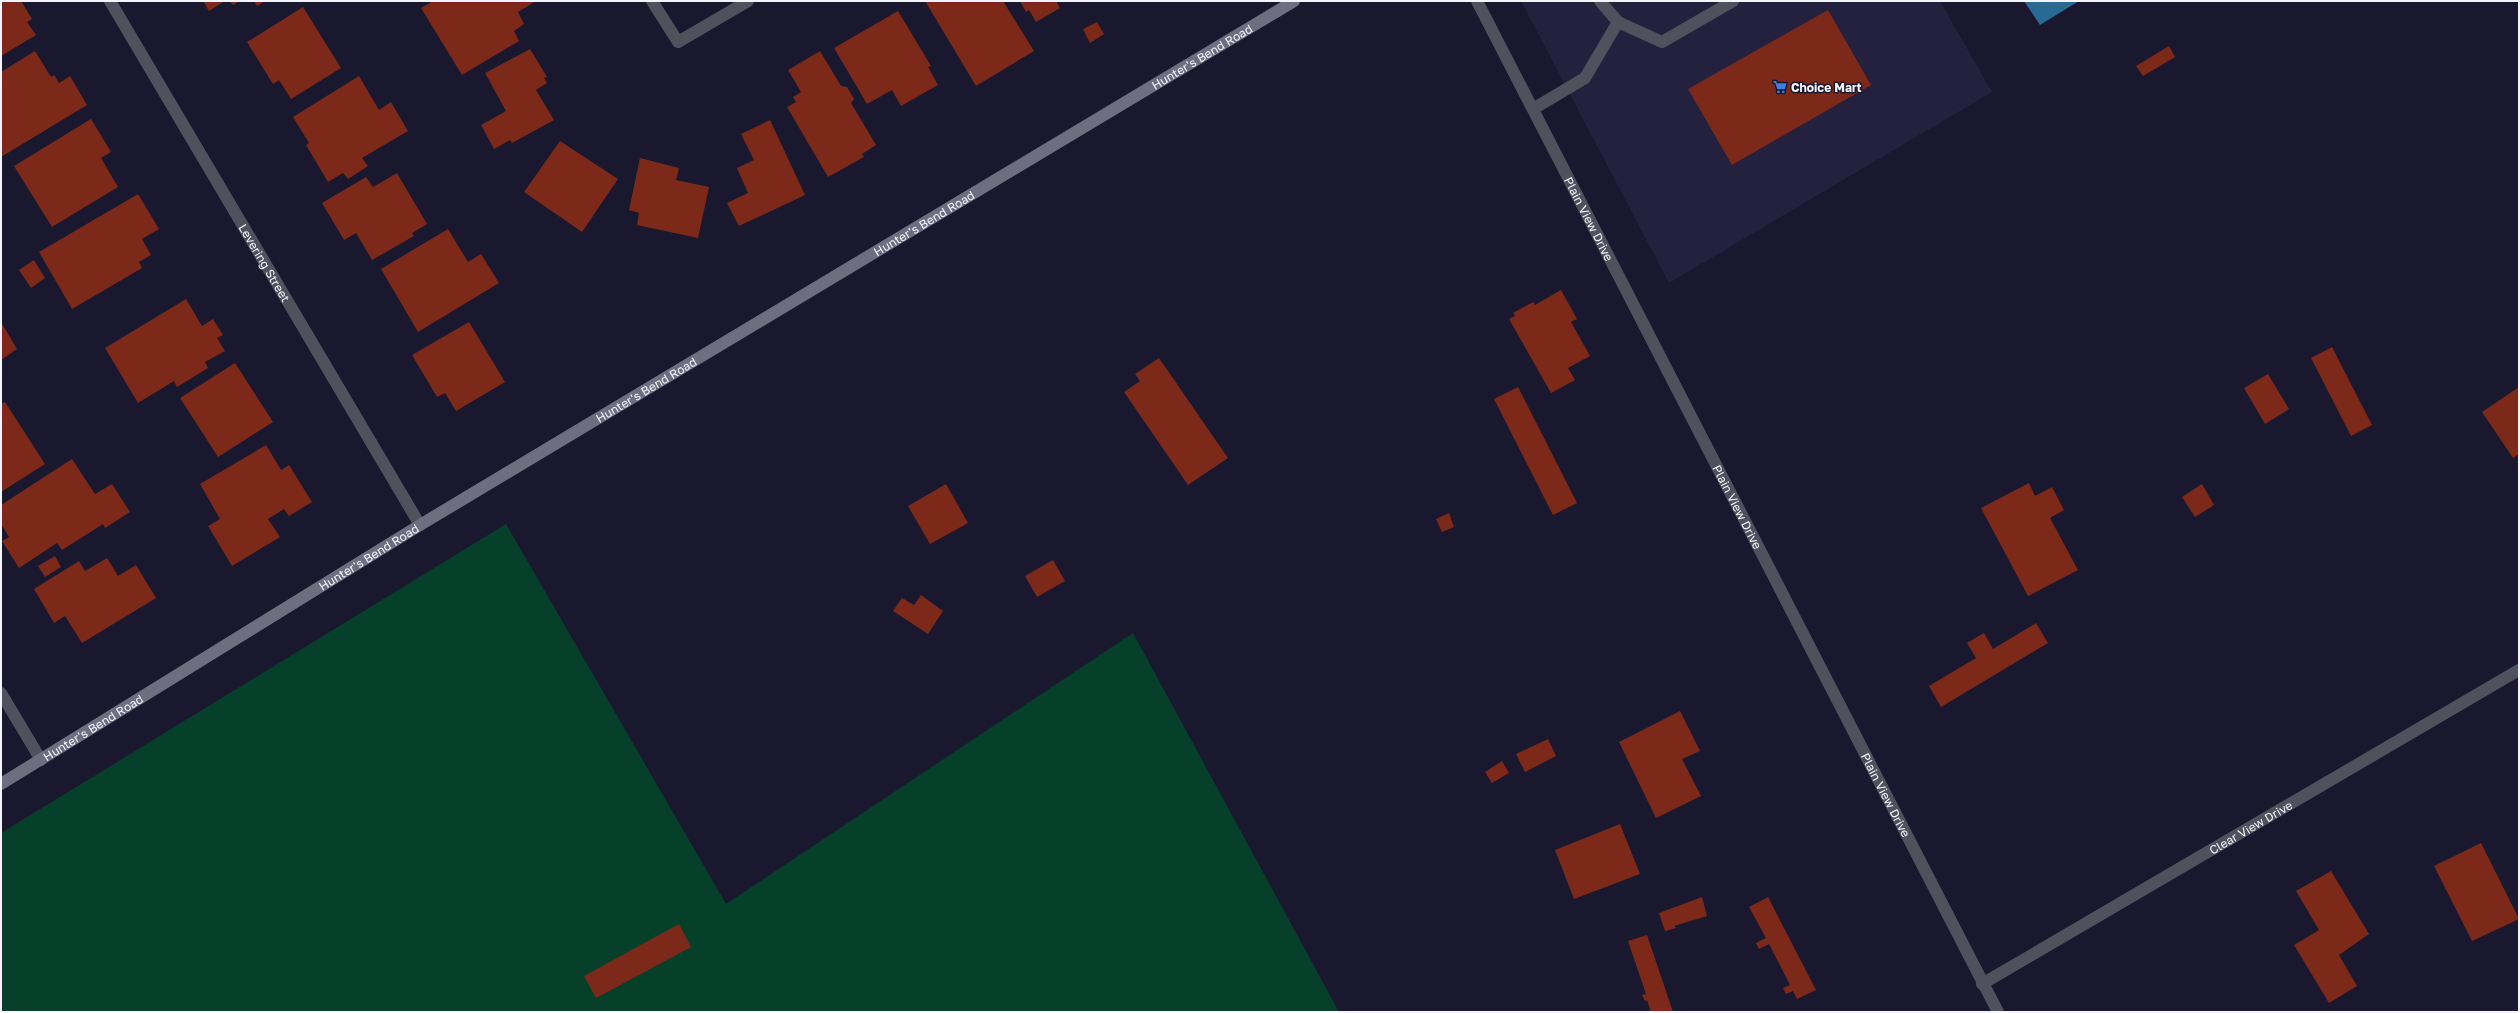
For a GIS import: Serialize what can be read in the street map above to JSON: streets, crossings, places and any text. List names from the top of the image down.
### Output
{
  "streets": {
    "street": [
      "Hunter's Bend Road",
      "Plain View Drive",
      "Levering Street",
      "Clear View Drive"
    ]
  },
  "crossings": [
    ["Hunter's Bend Road", "Levering Street"],
    ["Plain View Drive", "Clear View Drive"]
  ],
  "places": {
    "supermarket": ["Choice Mart"]
  }
}
